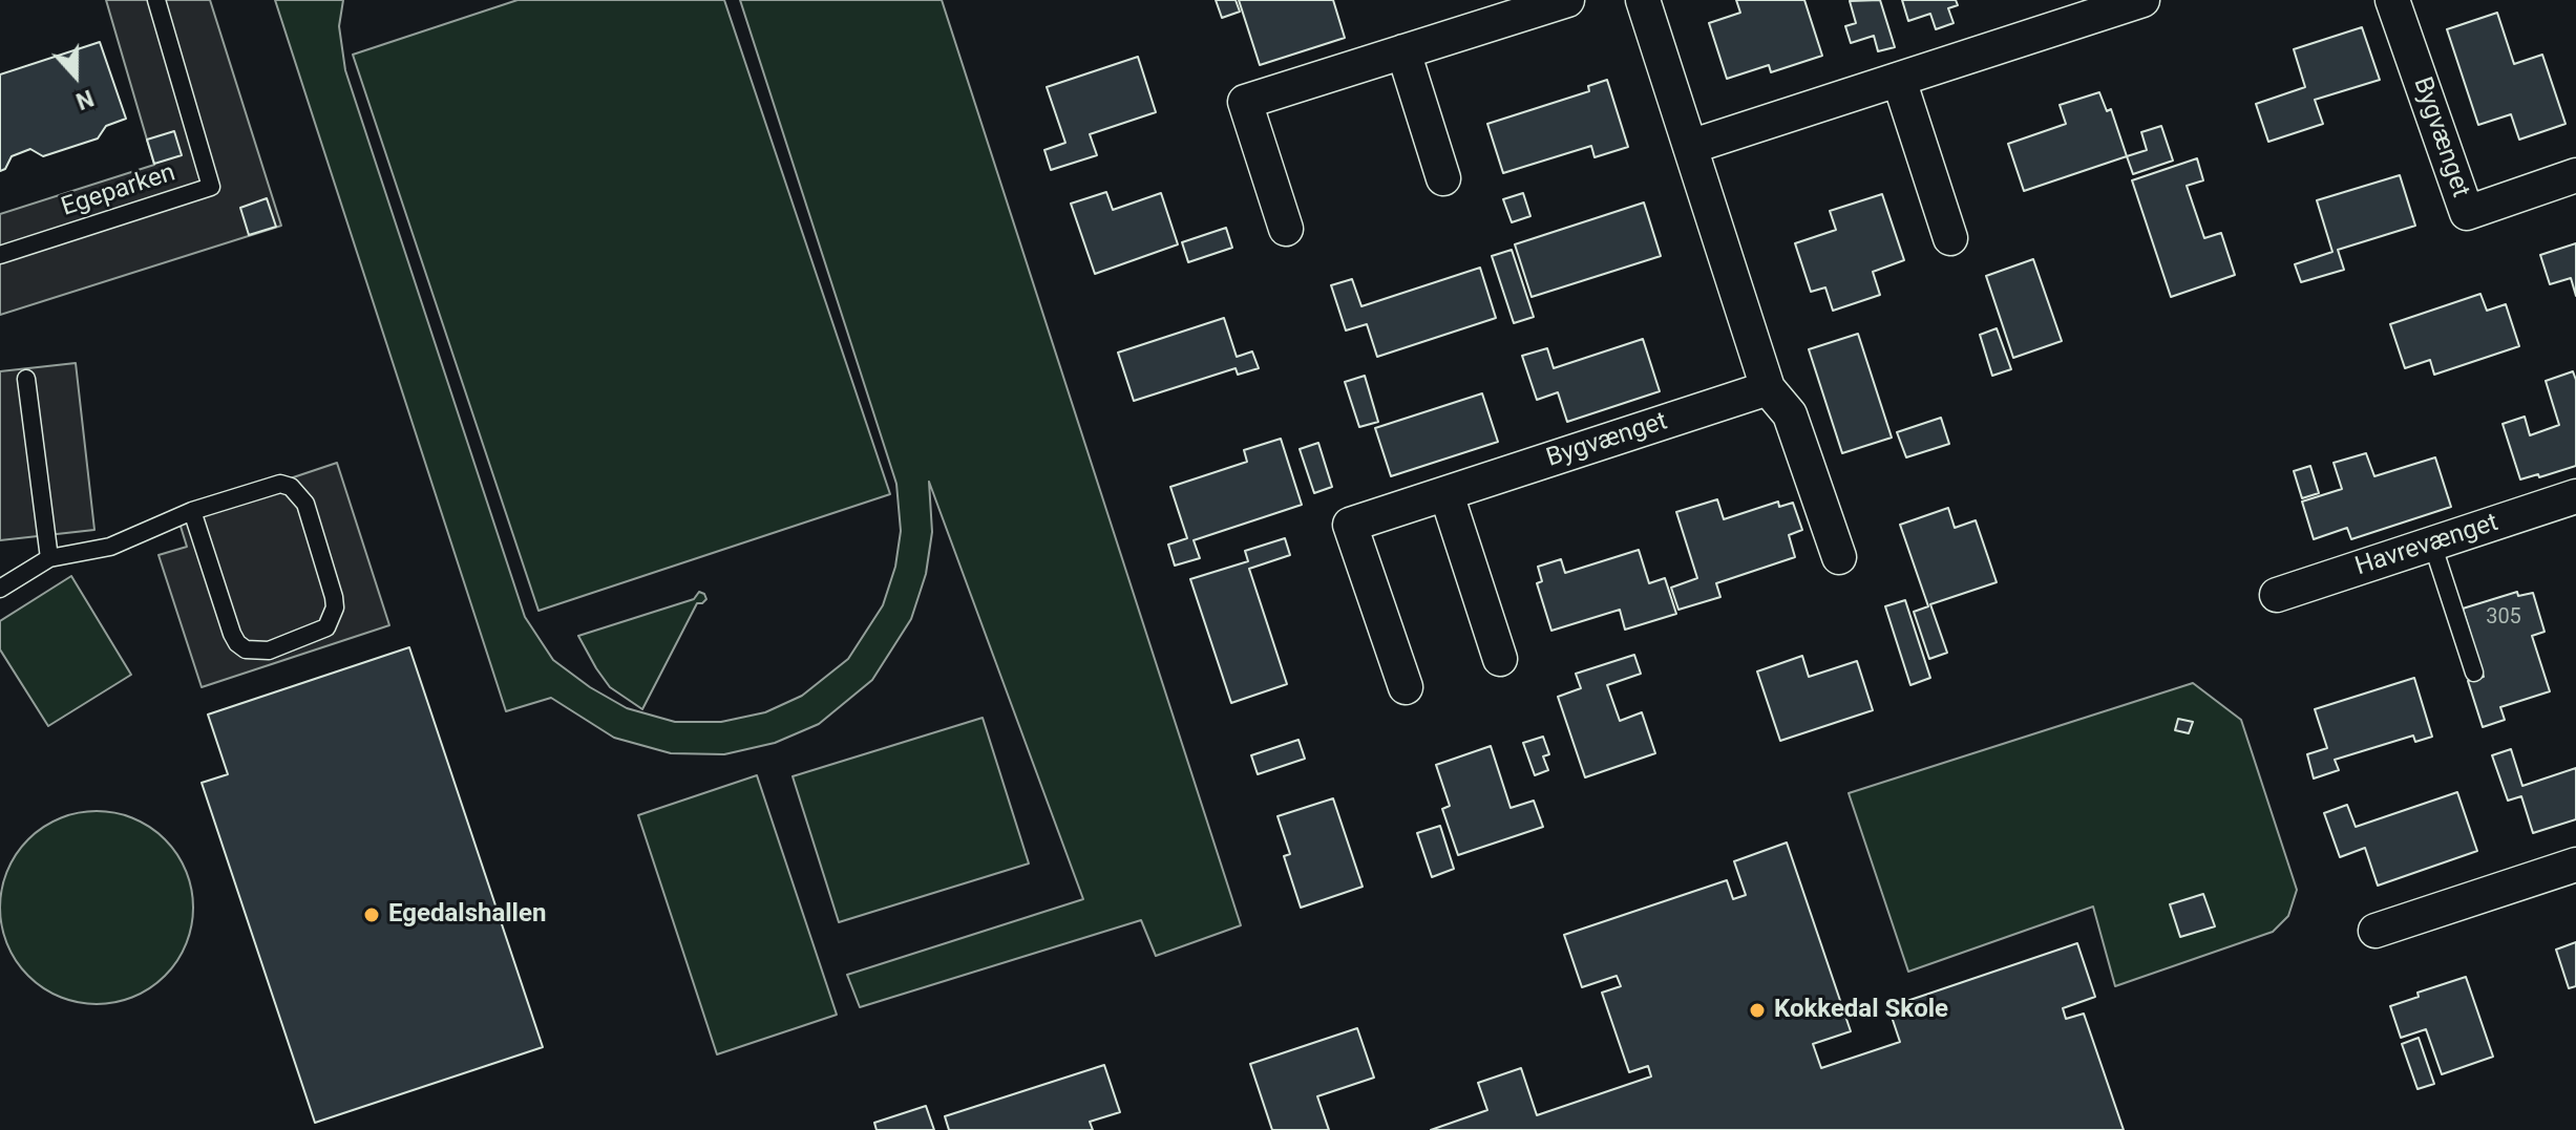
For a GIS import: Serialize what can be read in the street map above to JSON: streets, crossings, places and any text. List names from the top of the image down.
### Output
{
  "streets": {
    "street": ["Bygvænget", "Havrevænget"],
    "lane": ["Egeparken"]
  },
  "places": ["Egedalshallen", "Kokkedal Skole"],
  "house_numbers": ["305"],
  "north": "bottom"
}
